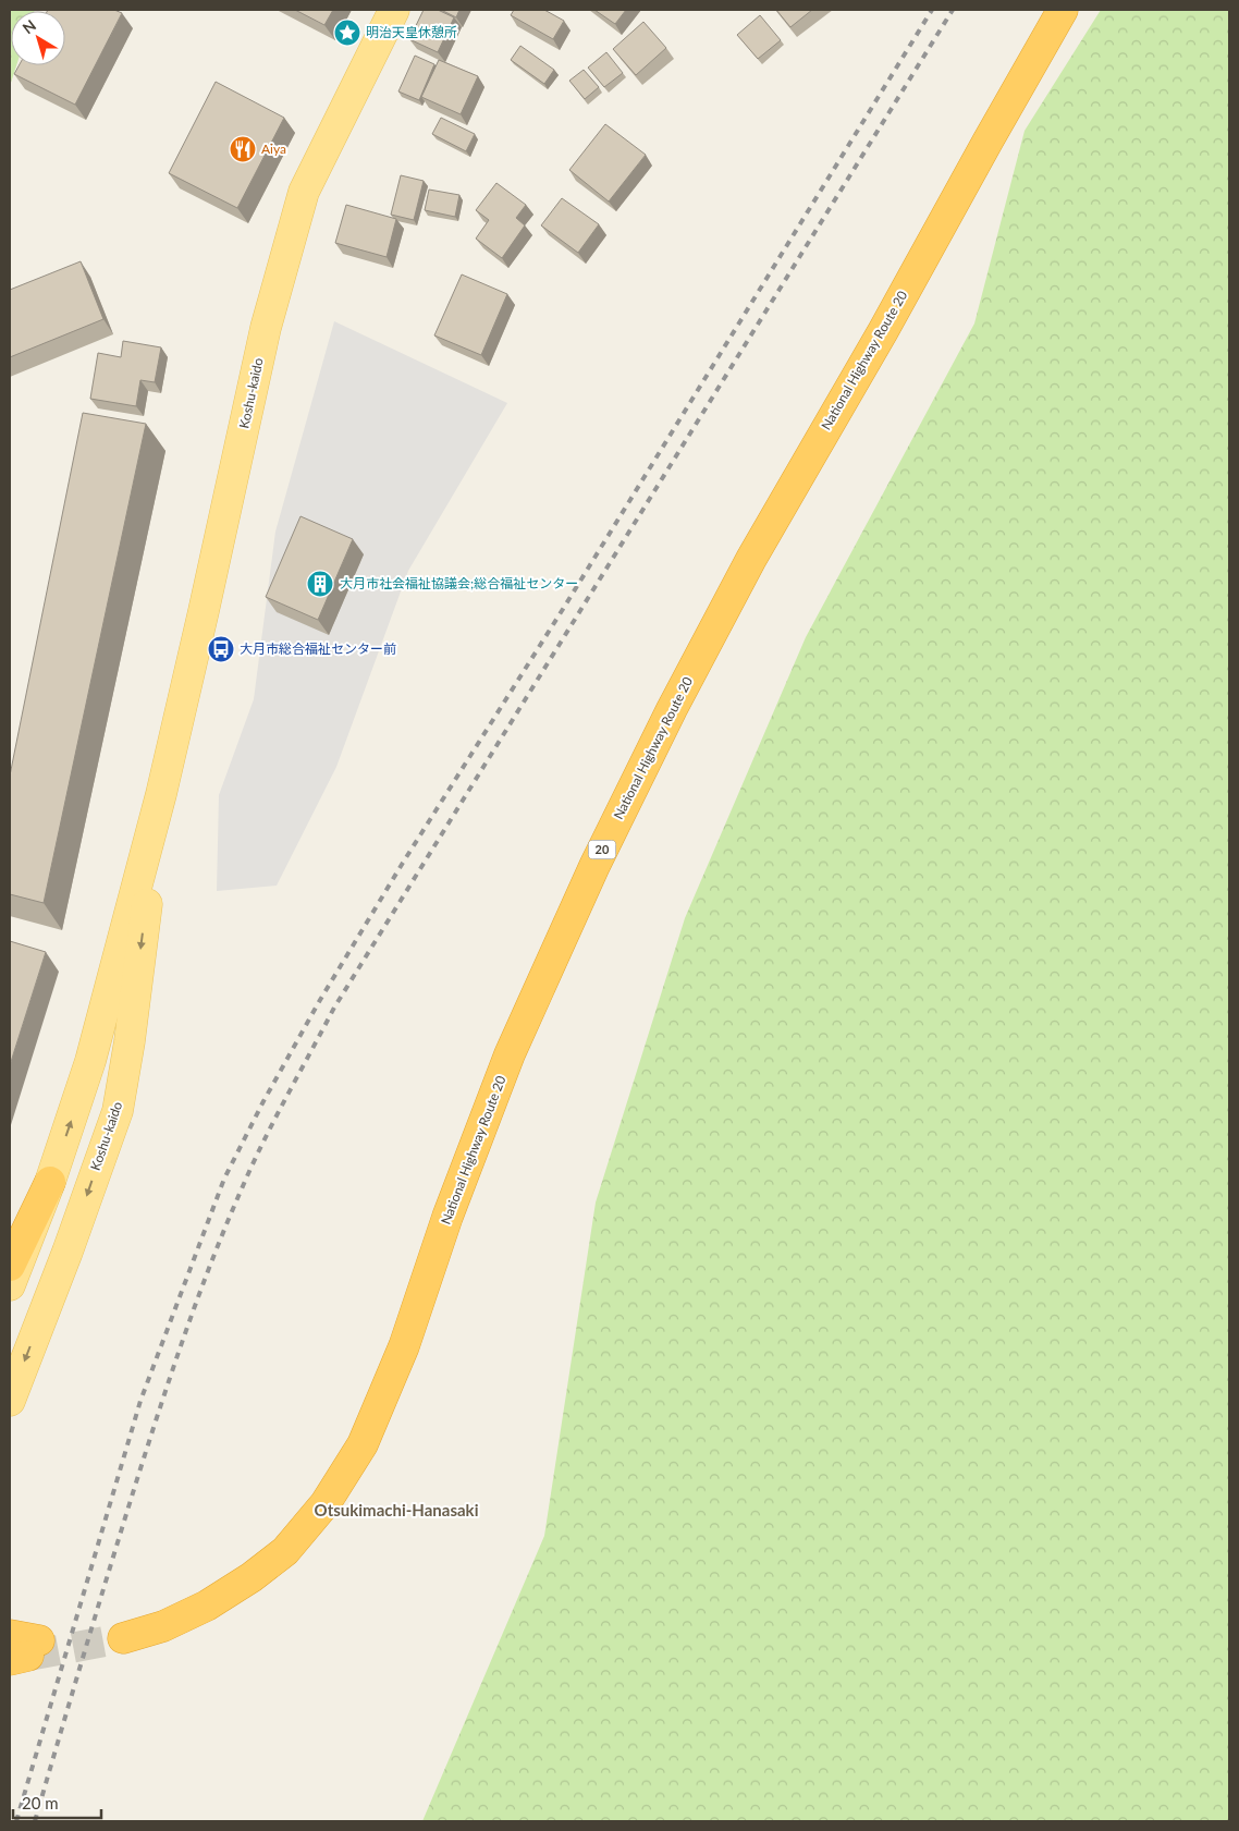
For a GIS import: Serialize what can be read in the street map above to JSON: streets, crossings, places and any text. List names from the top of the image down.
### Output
{
  "streets": {
    "highway": ["National Highway Route 20", "20"],
    "main road": ["Koshu-kaido"]
  },
  "districts": ["Otsukimachi-Hanasaki"],
  "places": {
    "place": ["明治天皇休憩所"],
    "restaurant": ["Aiya"],
    "building": ["大月市社会福祉協議会;総合福祉センター"],
    "bus stop": ["大月市総合福祉センター前"]
  },
  "scale_bar": "20 m",
  "north": "top left"
}
